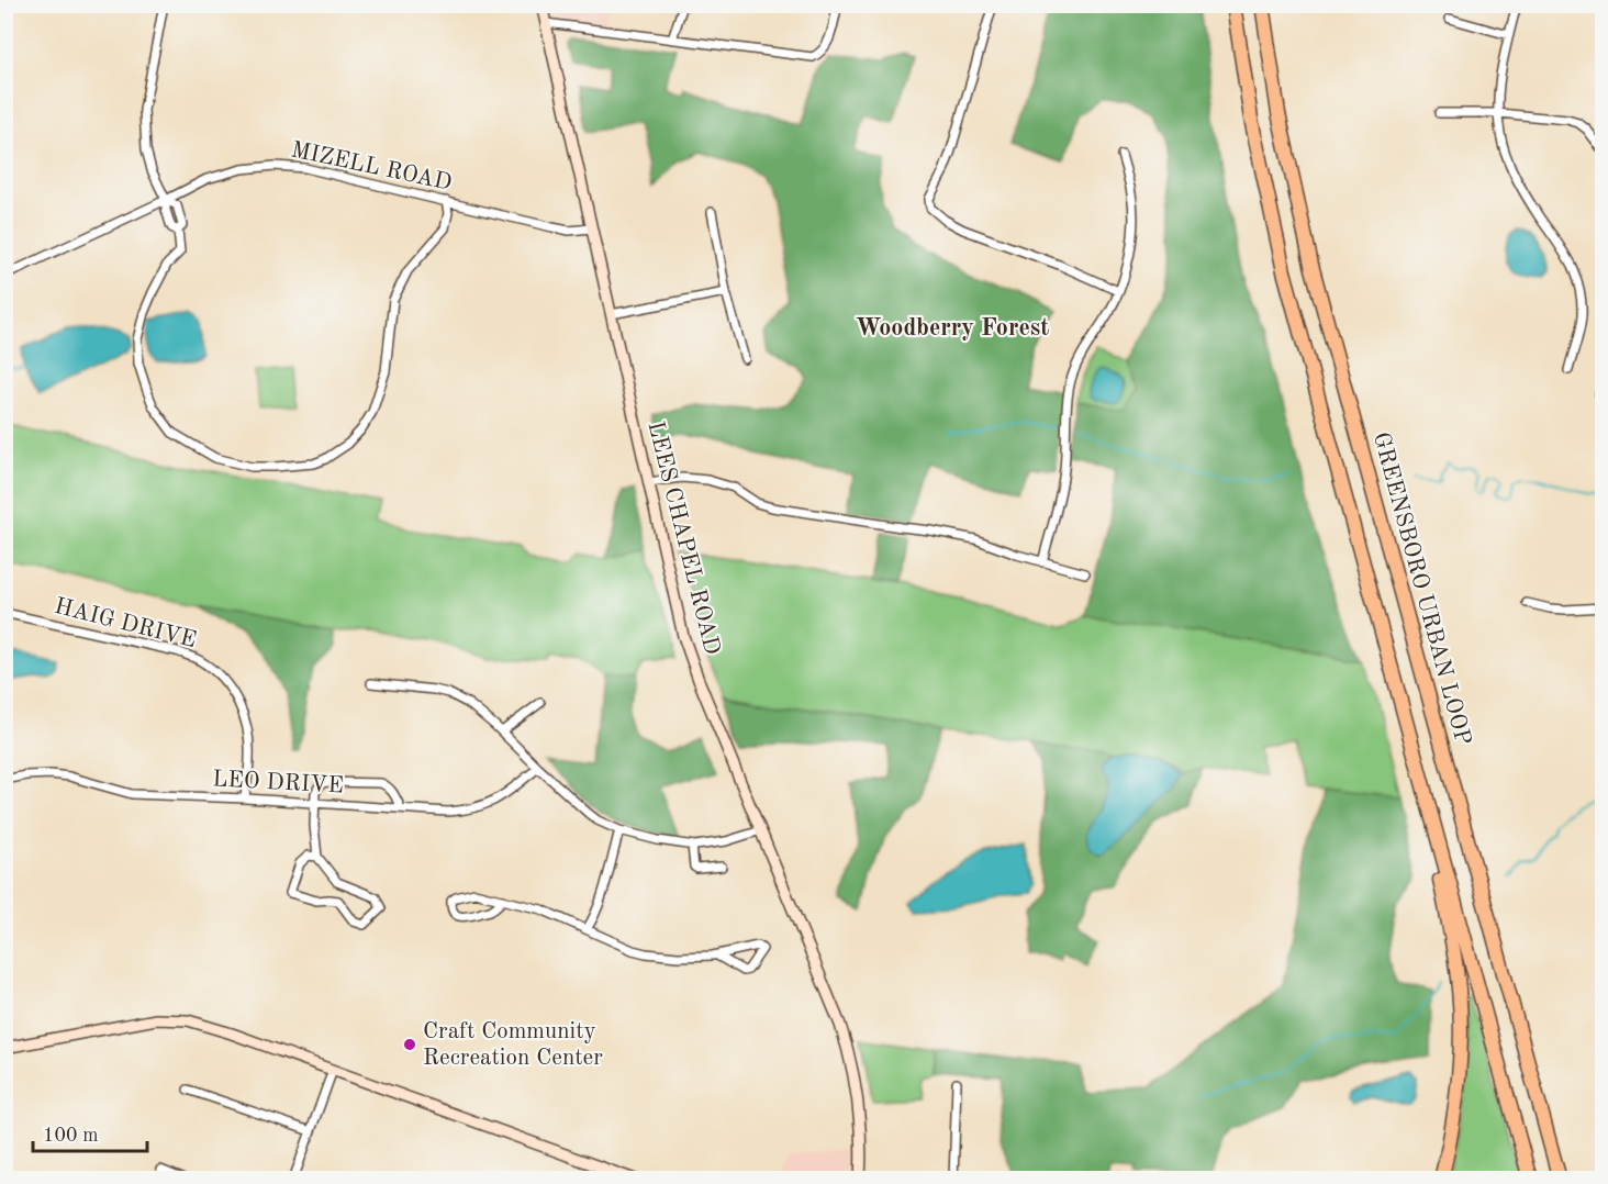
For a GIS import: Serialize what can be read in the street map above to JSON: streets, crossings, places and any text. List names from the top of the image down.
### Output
{
  "streets": {
    "highway": ["GREENSBORO URBAN LOOP"],
    "main road": ["LEES CHAPEL ROAD"],
    "street": ["MIZELL ROAD", "HAIG DRIVE", "LEO DRIVE"]
  },
  "crossings": [
    ["MIZELL ROAD", "LEES CHAPEL ROAD"],
    ["HAIG DRIVE", "LEO DRIVE"]
  ],
  "districts": ["Woodberry Forest"],
  "places": ["Craft Community Recreation Center"],
  "scale_bar": "100 m"
}
